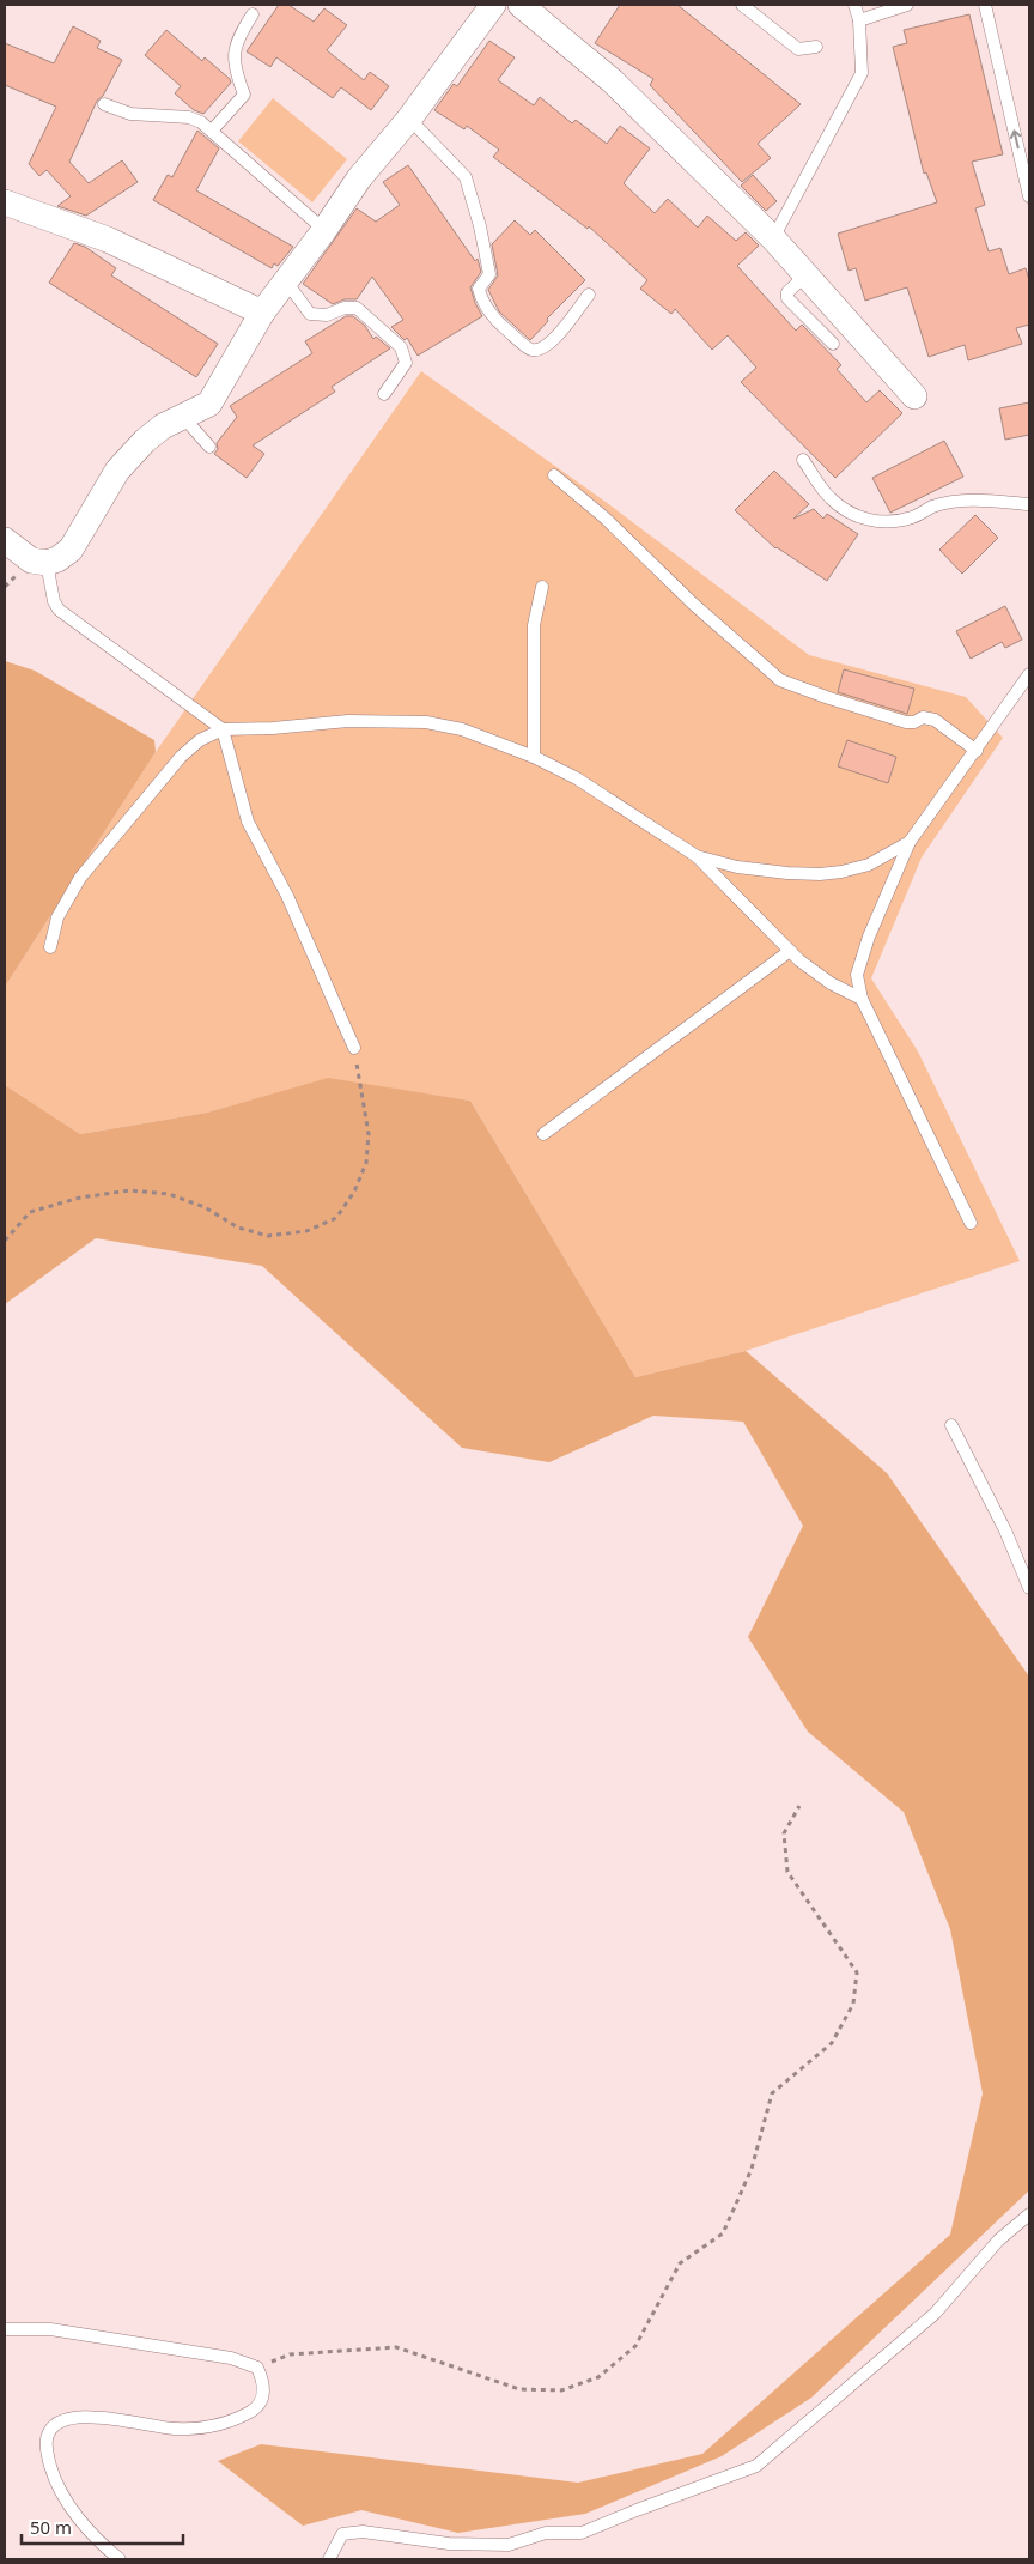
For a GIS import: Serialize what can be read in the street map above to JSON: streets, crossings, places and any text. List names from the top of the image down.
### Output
{
  "scale_bar": "50 m"
}
